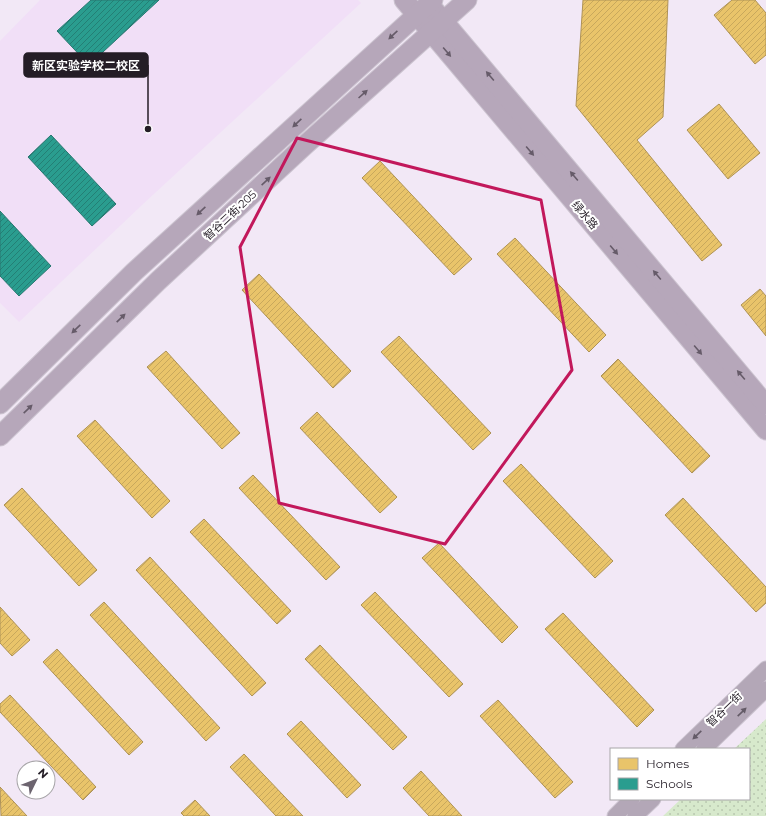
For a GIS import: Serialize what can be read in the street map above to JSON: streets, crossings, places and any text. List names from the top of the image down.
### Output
{
  "streets": {
    "main road": ["智谷二街•205", "绿水路"],
    "street": ["智谷一街"]
  },
  "crossings": [
    ["智谷二街•205", "绿水路"]
  ],
  "places": ["新区实验学校二校区"],
  "legend": ["Homes", "Schools"],
  "north": "top right"
}
